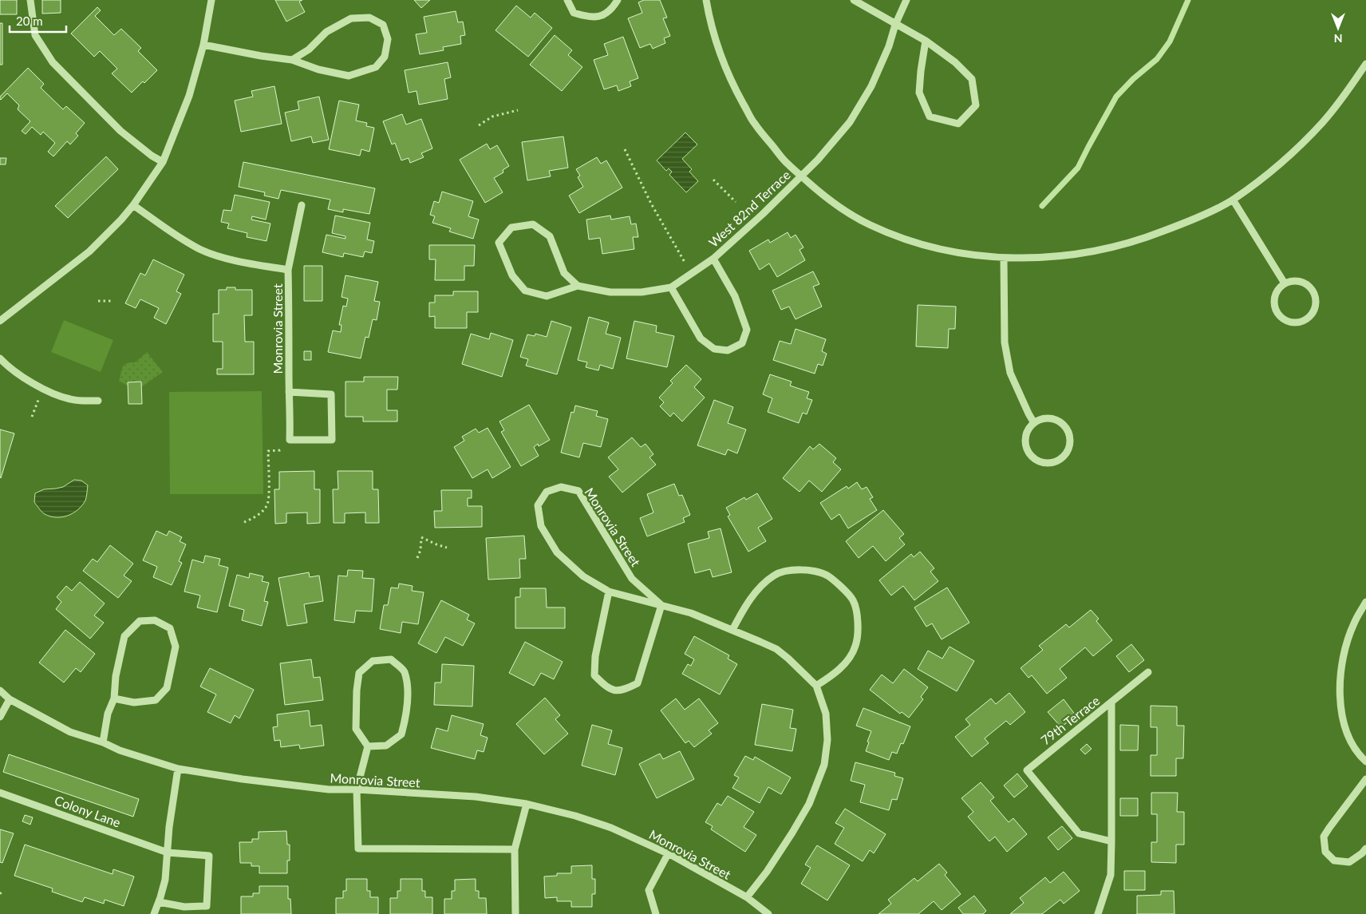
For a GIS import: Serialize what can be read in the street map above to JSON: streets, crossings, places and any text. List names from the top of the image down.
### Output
{
  "streets": {
    "street": [
      "West 82nd Terrace",
      "Monrovia Street",
      "79th Terrace",
      "Colony Lane"
    ]
  },
  "scale_bar": "20 m",
  "north": "bottom"
}
